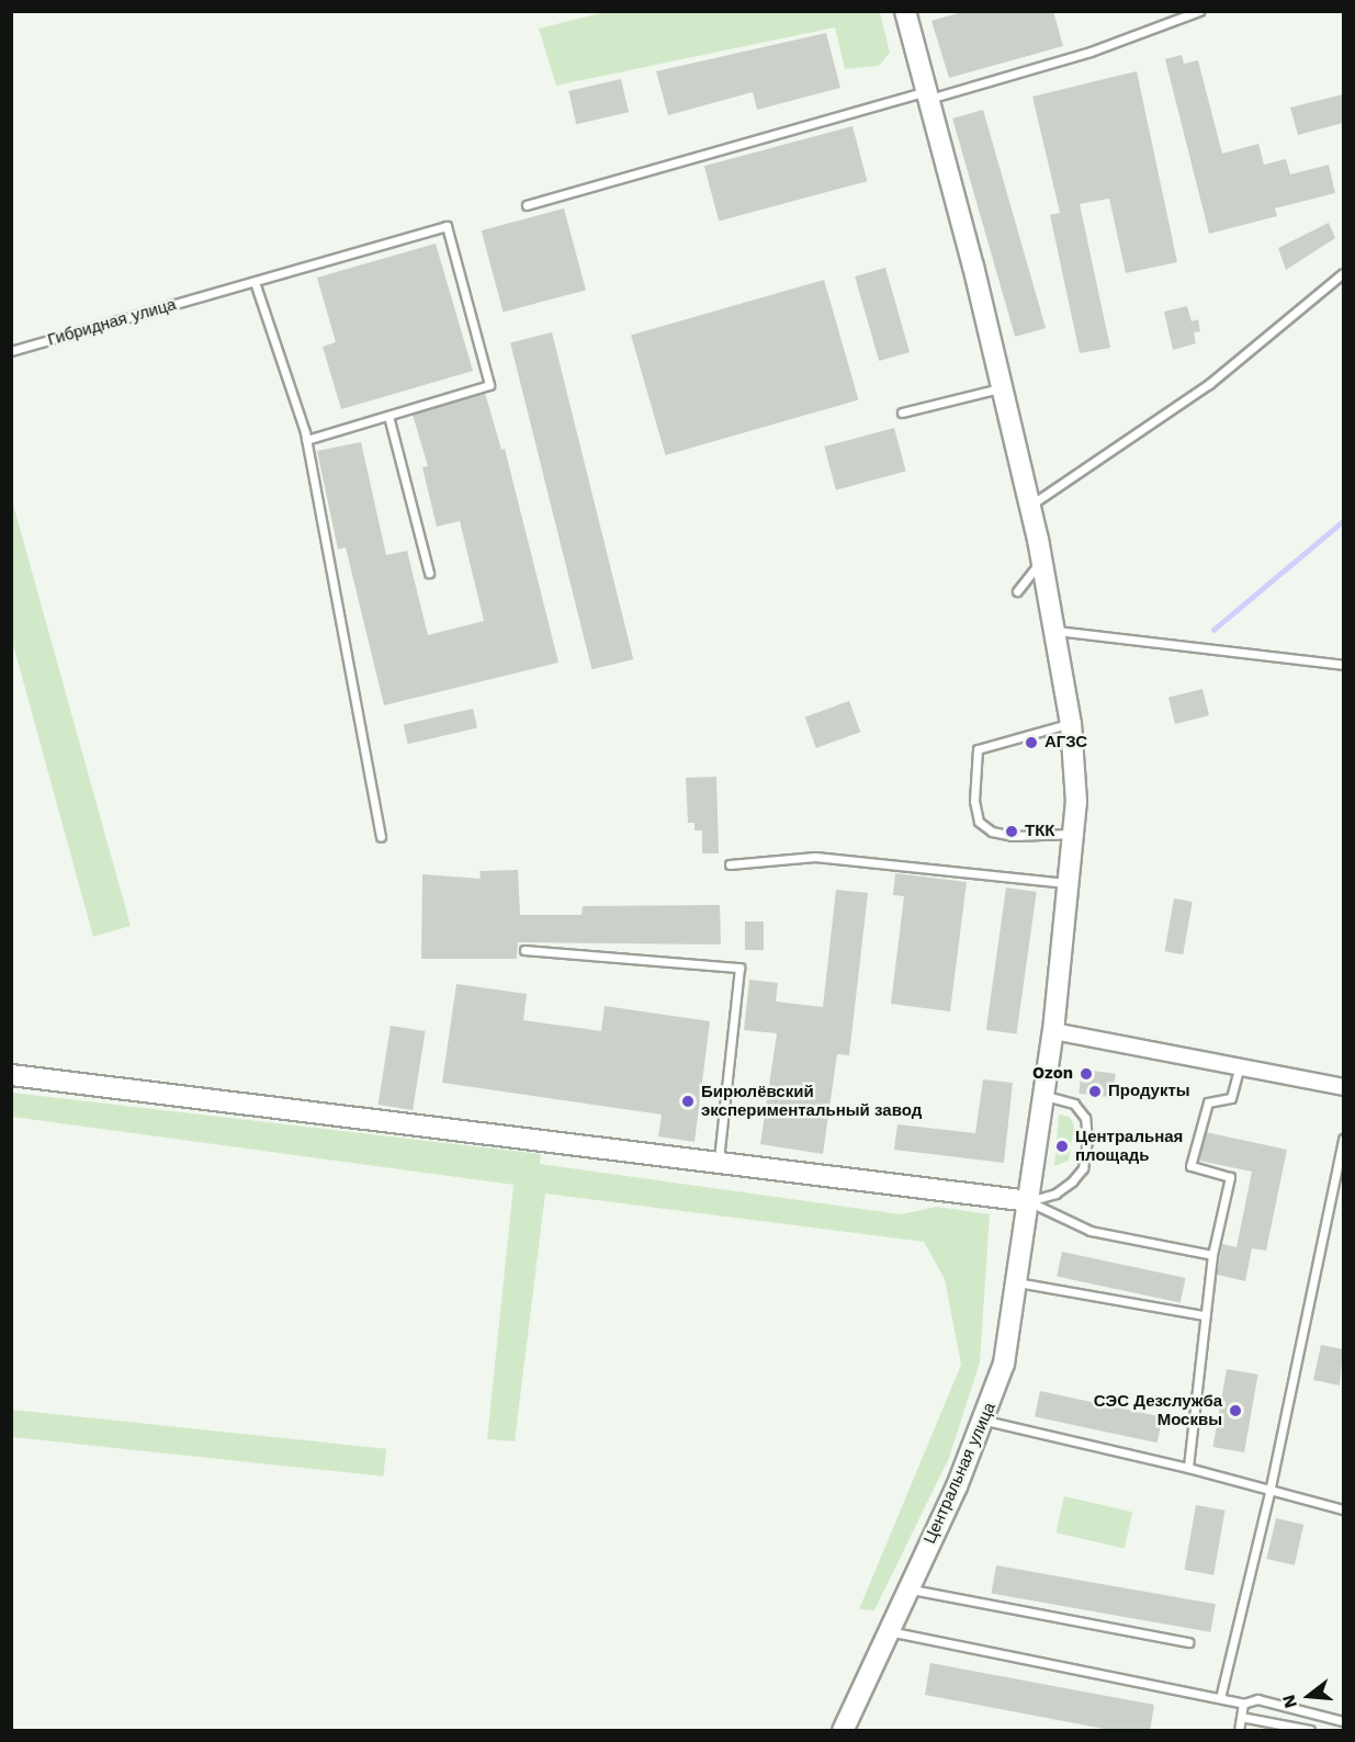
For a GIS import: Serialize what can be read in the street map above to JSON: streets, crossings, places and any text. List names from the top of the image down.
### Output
{
  "streets": {
    "street": ["Центральная улица"],
    "lane": ["Гибридная улица"]
  },
  "places": [
    "АГЗС",
    "ТКК",
    "Ozon",
    "Продукты",
    "Бирюлёвский экспериментальный завод",
    "Центральная площадь",
    "СЭС Дезслужба Москвы"
  ],
  "north": "left"
}
